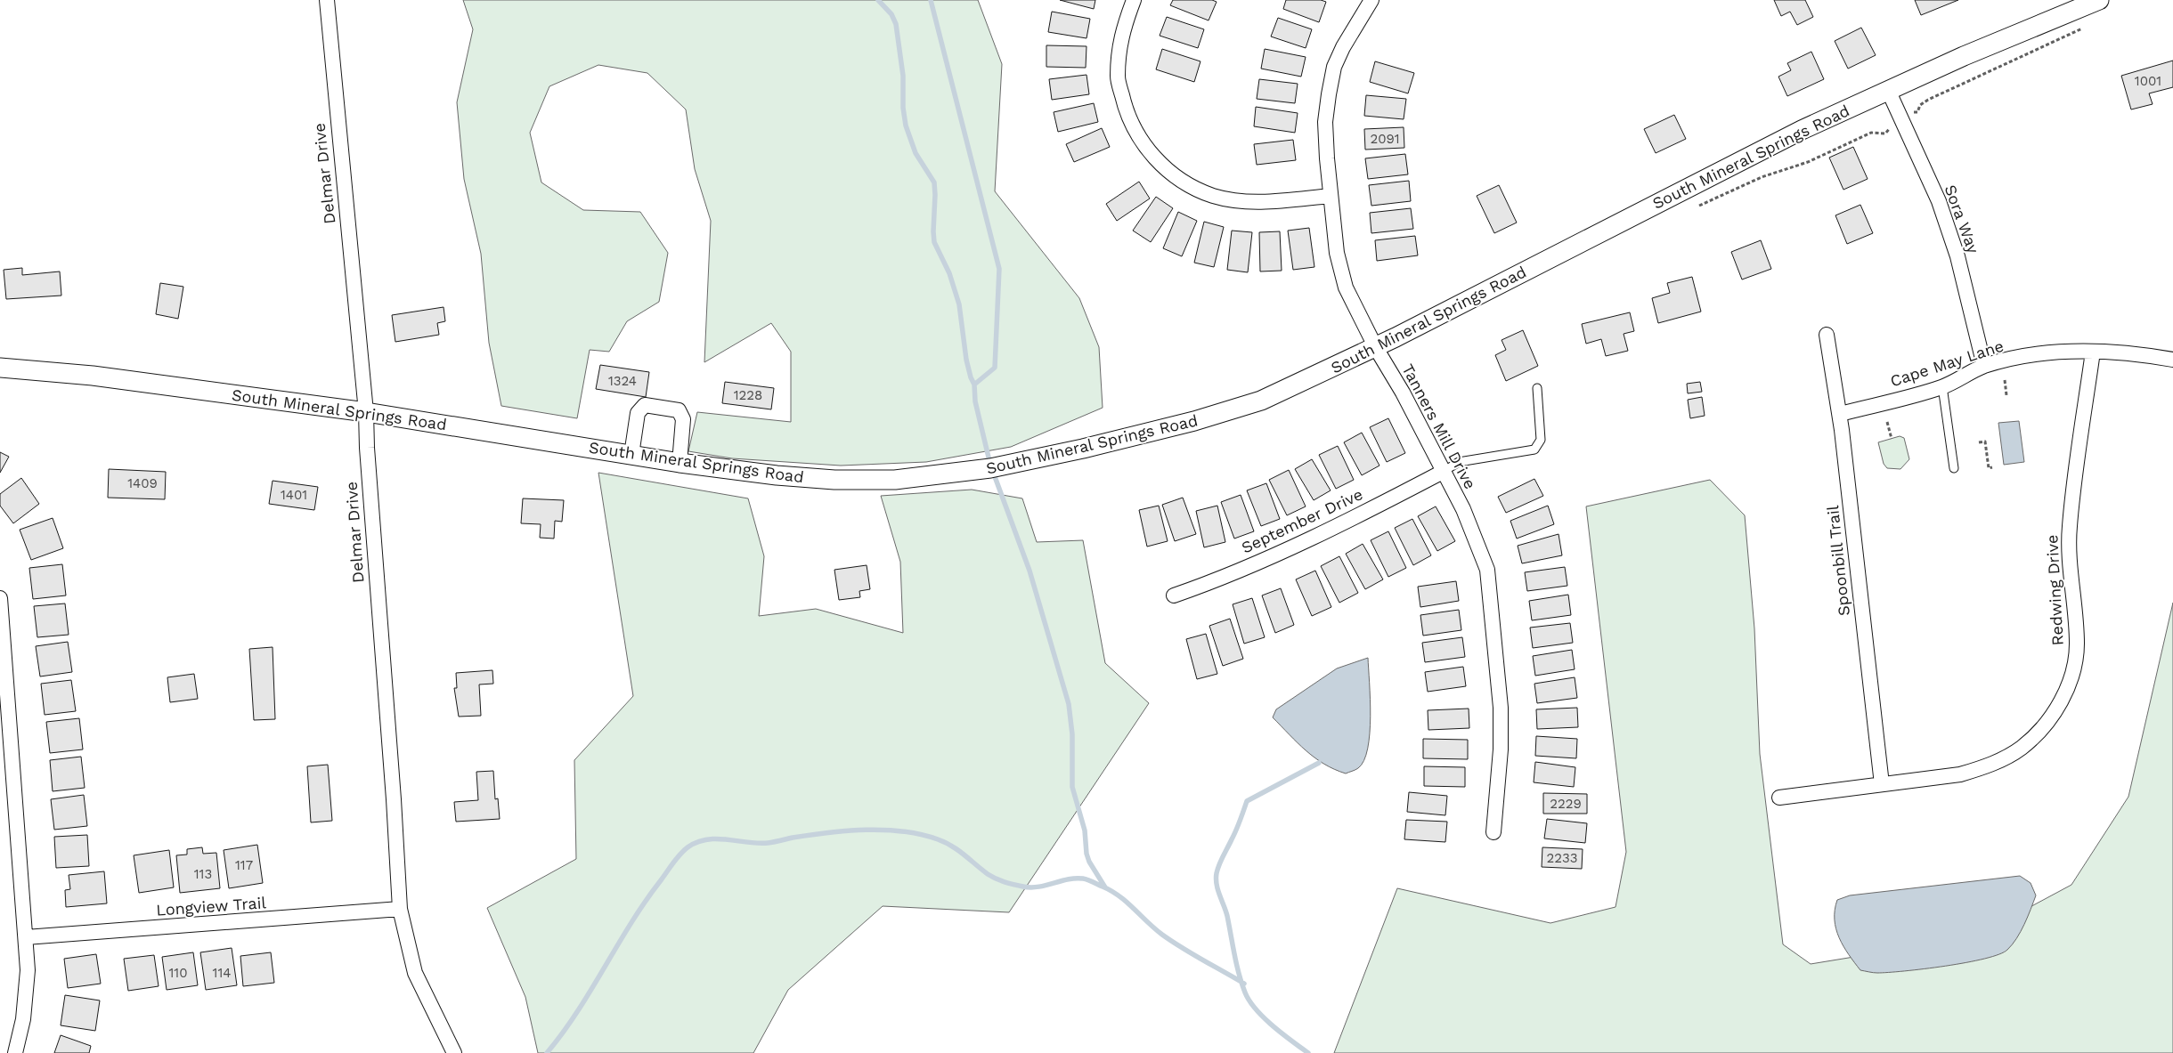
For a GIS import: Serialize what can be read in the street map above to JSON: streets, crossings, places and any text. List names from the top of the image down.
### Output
{
  "streets": {
    "street": [
      "South Mineral Springs Road",
      "Delmar Drive",
      "Sora Way",
      "Cape May Lane",
      "Tanners Mill Drive",
      "September Drive",
      "Spoonbill Trail",
      "Redwing Drive",
      "Longview Trail"
    ]
  },
  "crossings": [
    ["South Mineral Springs Road", "Delmar Drive"],
    ["South Mineral Springs Road", "Sora Way"],
    ["South Mineral Springs Road", "Tanners Mill Drive"],
    ["Delmar Drive", "Longview Trail"],
    ["Sora Way", "Cape May Lane"],
    ["Cape May Lane", "Spoonbill Trail"],
    ["Cape May Lane", "Redwing Drive"],
    ["Tanners Mill Drive", "September Drive"],
    ["Spoonbill Trail", "Redwing Drive"]
  ],
  "house_numbers": [
    "1001",
    "2091",
    "1324",
    "1228",
    "1409",
    "1401",
    "2229",
    "2233",
    "117",
    "113",
    "110",
    "114"
  ]
}
